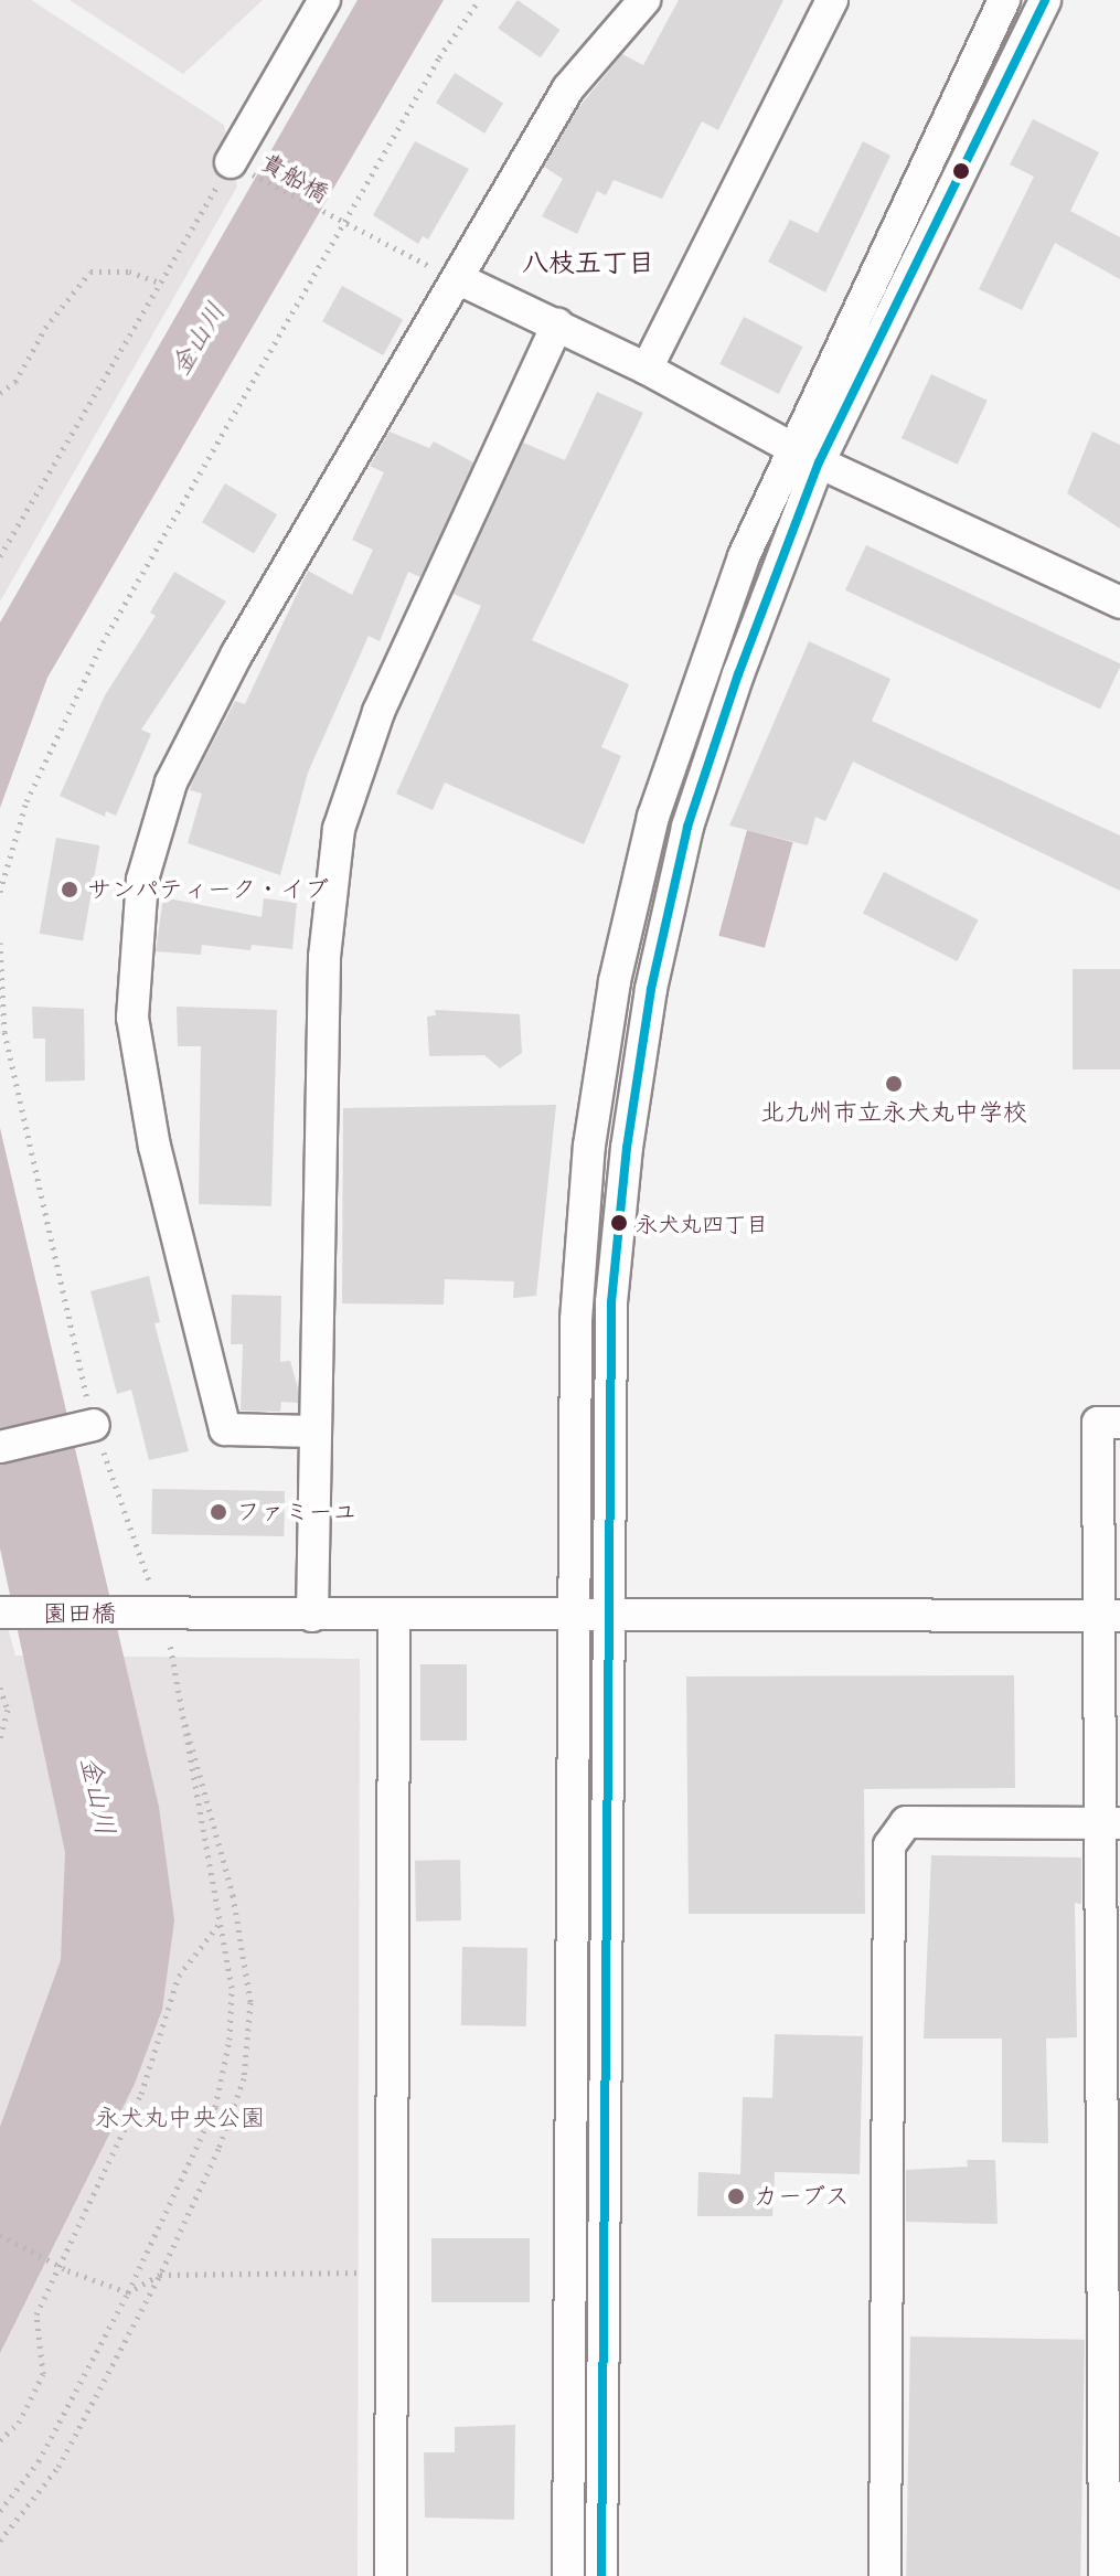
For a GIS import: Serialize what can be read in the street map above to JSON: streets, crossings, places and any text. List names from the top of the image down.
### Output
{
  "streets": {
    "street": ["園田橋"],
    "path": ["貴船橋"]
  },
  "districts": ["八枝五丁目"],
  "water": ["金山川"],
  "parks": ["永犬丸中央公園"],
  "places": [
    "サンパティーク・イブ",
    "北九州市立永犬丸中学校",
    "永犬丸四丁目",
    "ファミーユ",
    "カーブス"
  ]
}
